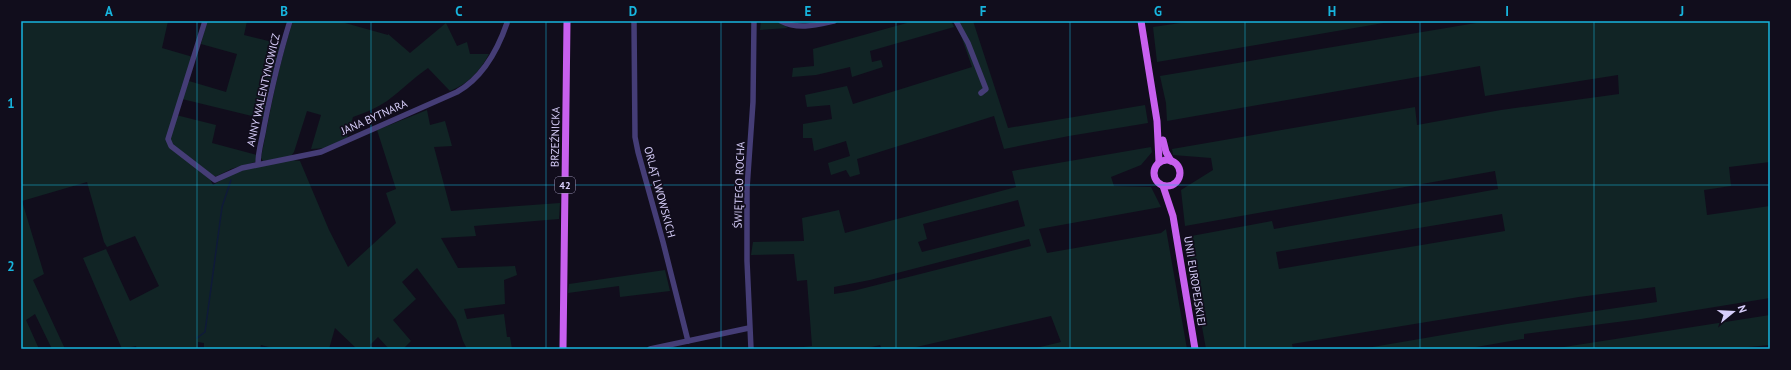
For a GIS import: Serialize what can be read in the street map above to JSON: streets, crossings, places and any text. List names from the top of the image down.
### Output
{
  "streets": {
    "main road": ["BRZEŹNICKA", "42", "UNII EUROPEJSKIEJ"],
    "street": [
      "ANNY WALENTYNOWICZ",
      "JANA BYTNARA",
      "ŚWIĘTEGO ROCHA",
      "ORLĄT LWOWSKICH"
    ]
  },
  "crossings": [
    ["ANNY WALENTYNOWICZ", "JANA BYTNARA"]
  ],
  "north": "right",
  "grid": {
    "columns": [
      "A",
      "B",
      "C",
      "D",
      "E",
      "F",
      "G",
      "H",
      "I",
      "J"
    ],
    "rows": ["1", "2"]
  }
}
